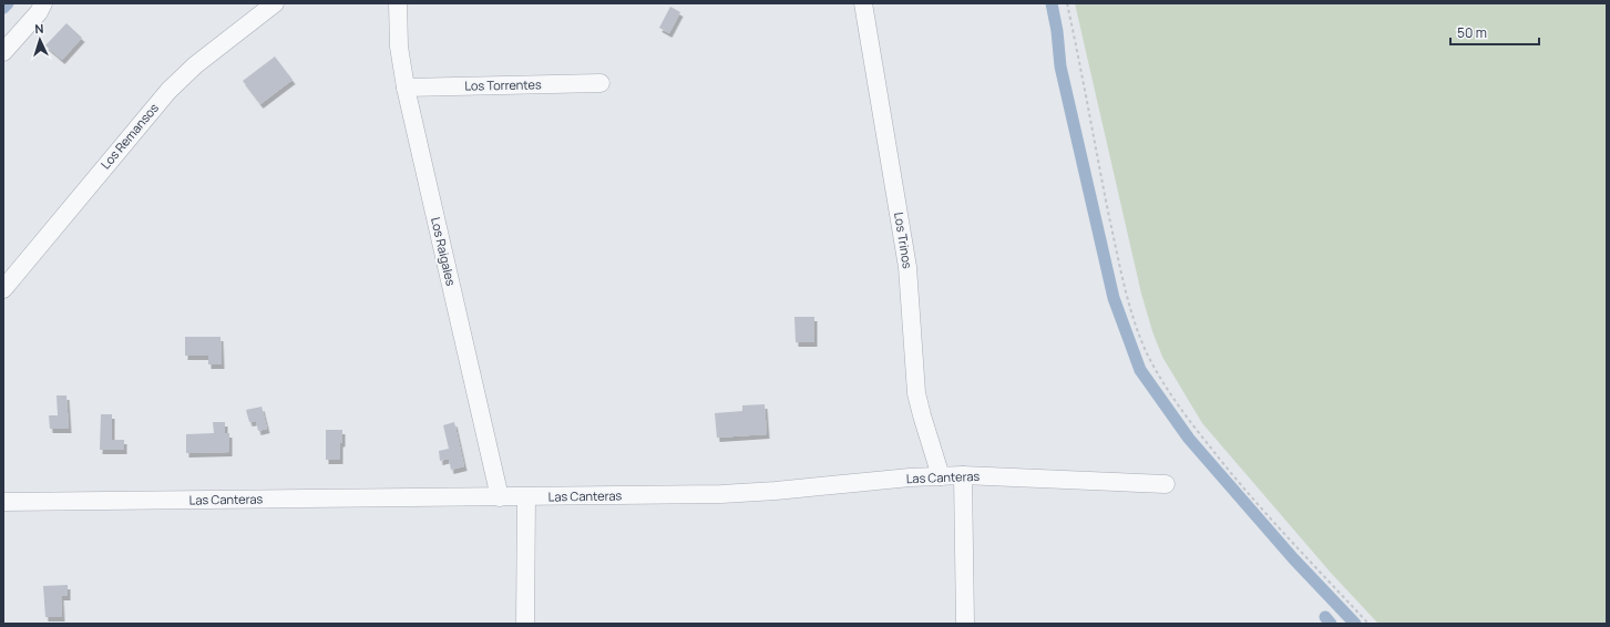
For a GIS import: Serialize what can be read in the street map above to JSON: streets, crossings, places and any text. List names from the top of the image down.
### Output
{
  "streets": {
    "street": [
      "Los Torrentes",
      "Los Remansos",
      "Los Trinos",
      "Los Raigales",
      "Las Canteras"
    ]
  },
  "crossings": [
    ["Los Torrentes", "Los Raigales"],
    ["Los Trinos", "Las Canteras"],
    ["Los Raigales", "Las Canteras"]
  ],
  "scale_bar": "50 m",
  "north": "top"
}
